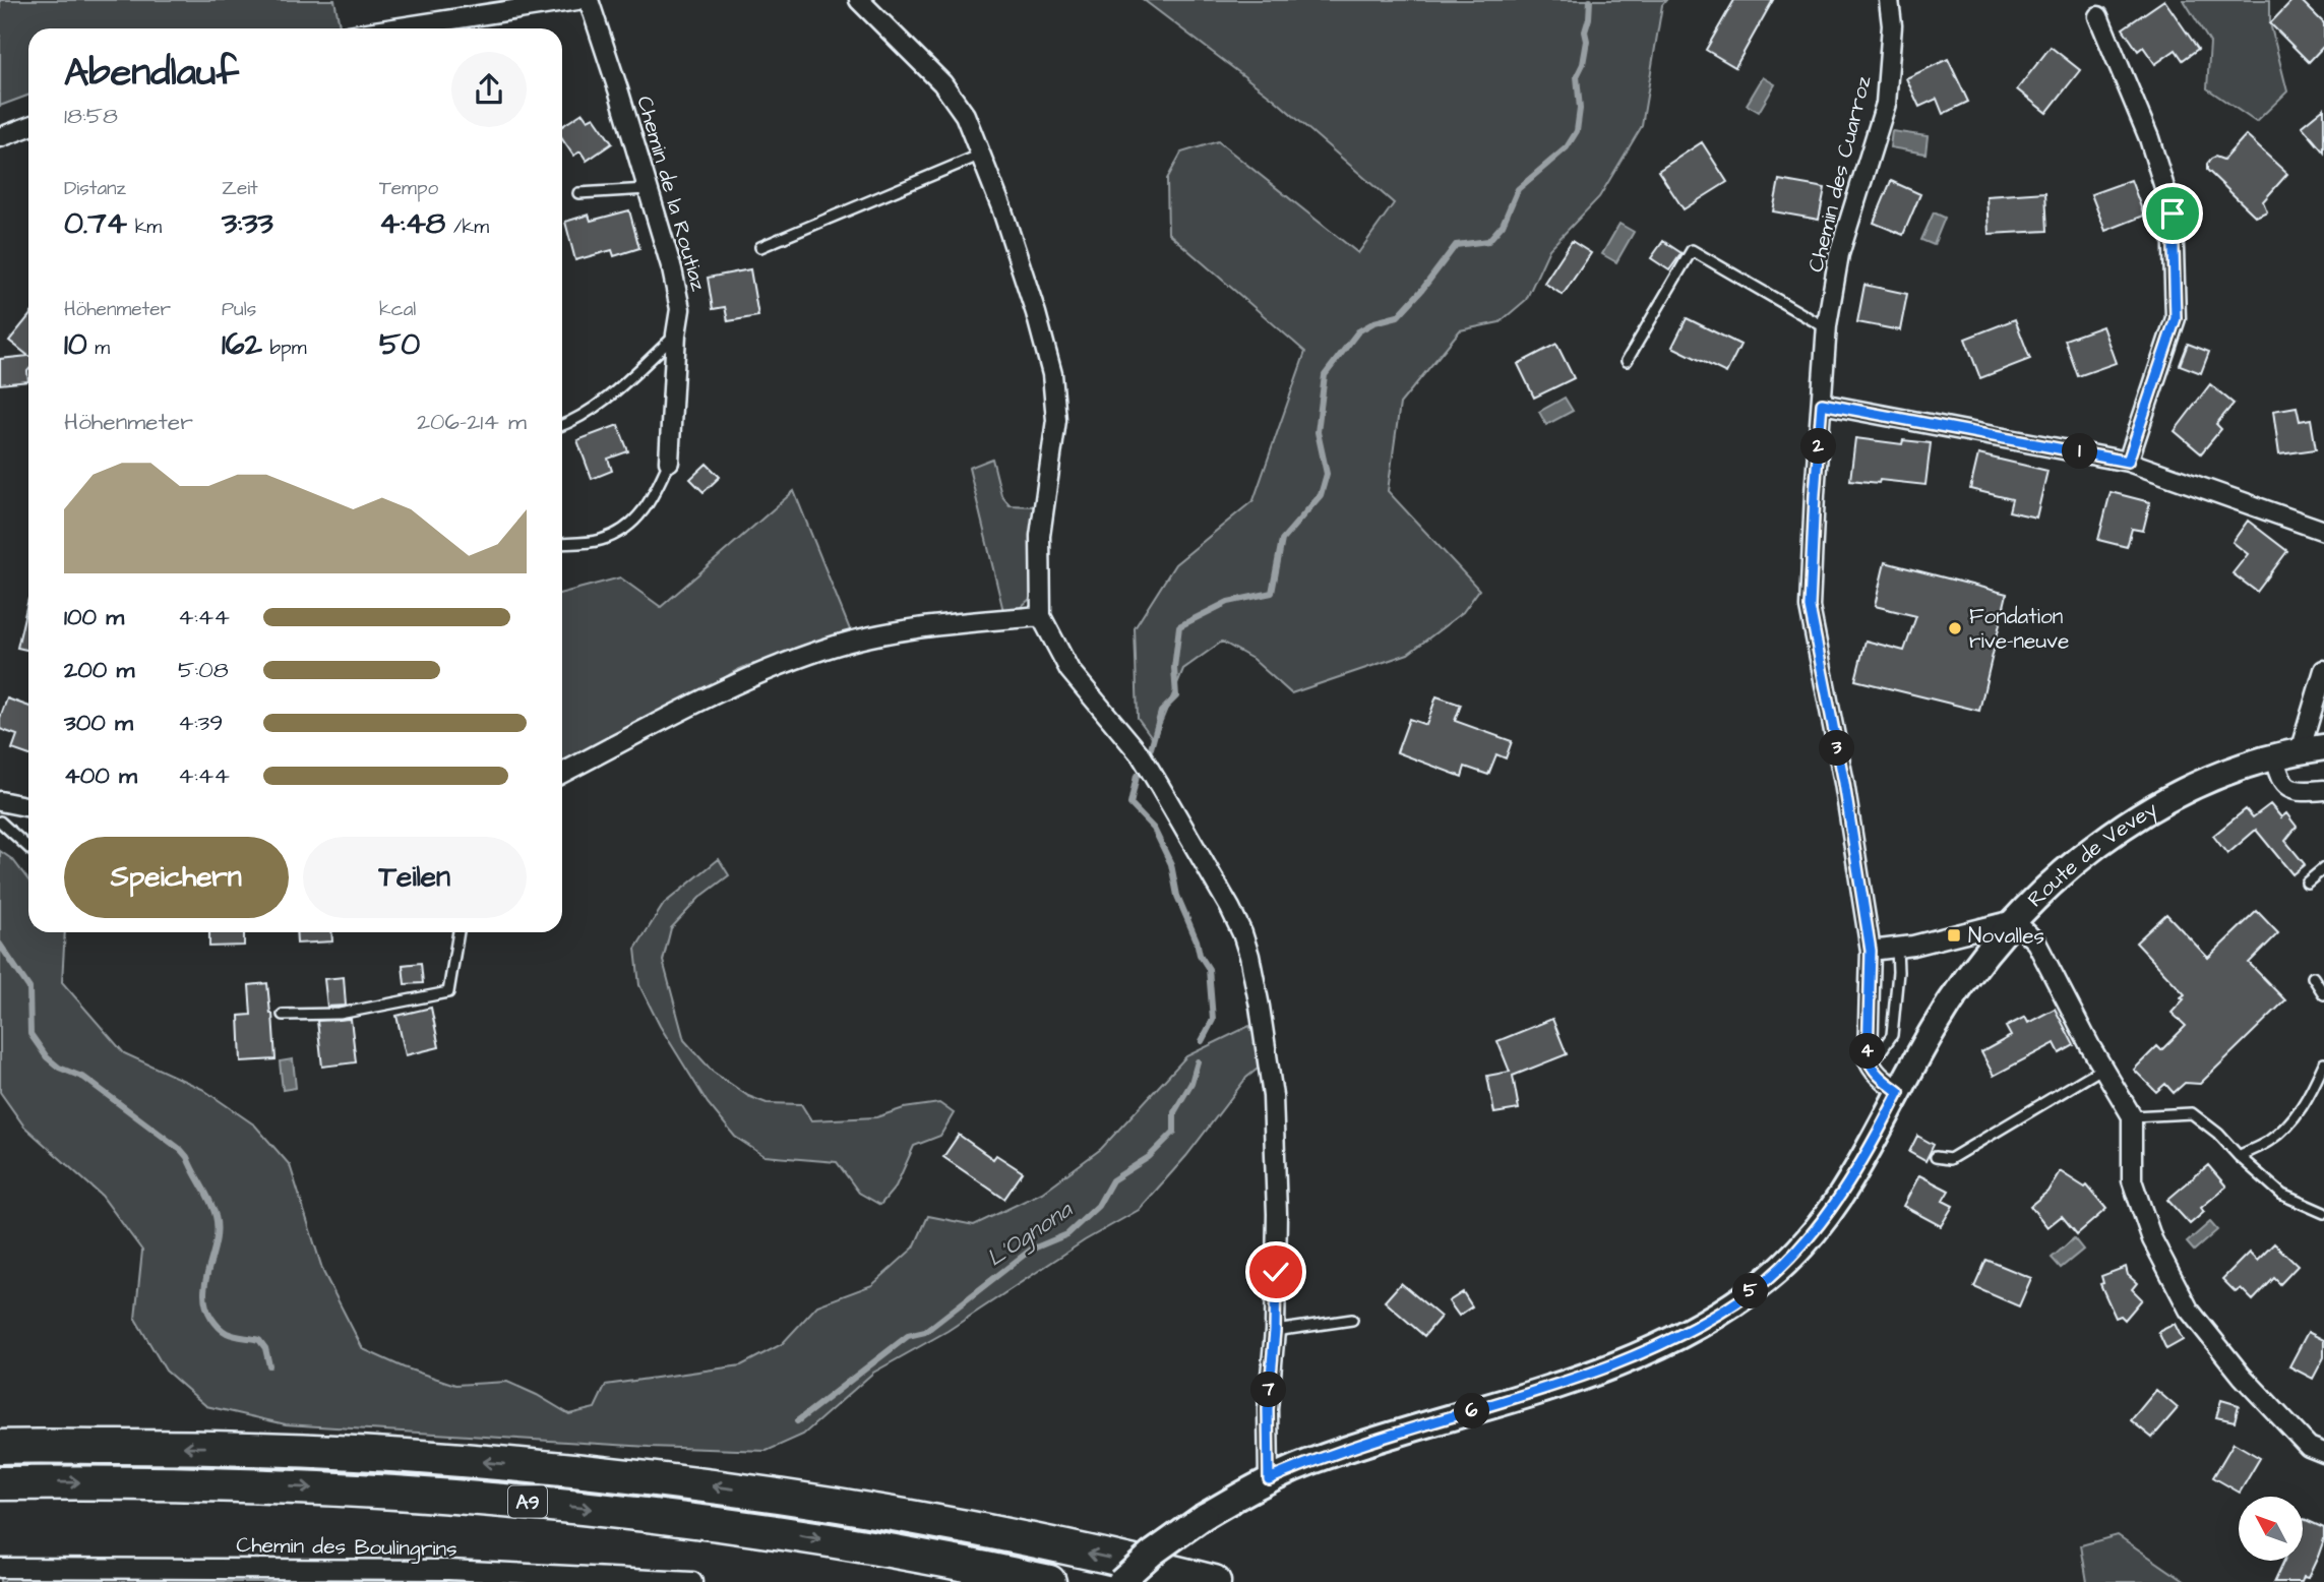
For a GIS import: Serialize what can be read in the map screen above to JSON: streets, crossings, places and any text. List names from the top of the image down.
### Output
{
  "streets": {
    "highway": ["A9"],
    "street": [
      "Chemin des Cuarroz",
      "Chemin de la Routiaz",
      "Route de Vevey",
      "Chemin des Boulingrins"
    ]
  },
  "water": ["L'Ognona"],
  "places": {
    "other": ["Fondation rive-neuve"],
    "transit": ["Novalles"]
  },
  "north": "top left",
  "page": {
    "heading": ["Abendlauf", "18:58"],
    "stats": [
      ["Distanz", "0.74 km"],
      ["Zeit", "3:33"],
      ["Tempo", "4:48 /km"],
      ["Höhenmeter", "10 m"],
      ["Puls", "162 bpm"],
      ["kcal", "50"]
    ],
    "chart": ["Höhenmeter", "206–214 m"],
    "pins": [
      "2",
      "1",
      "3",
      "4",
      "5",
      "7",
      "6"
    ],
    "list": [
      {
        "name": "100 m",
        "note": "4:44"
      },
      {
        "name": "200 m",
        "note": "5:08"
      },
      {
        "name": "300 m",
        "note": "4:39"
      },
      {
        "name": "400 m",
        "note": "4:44"
      }
    ],
    "buttons": ["Speichern", "Teilen"]
  }
}
